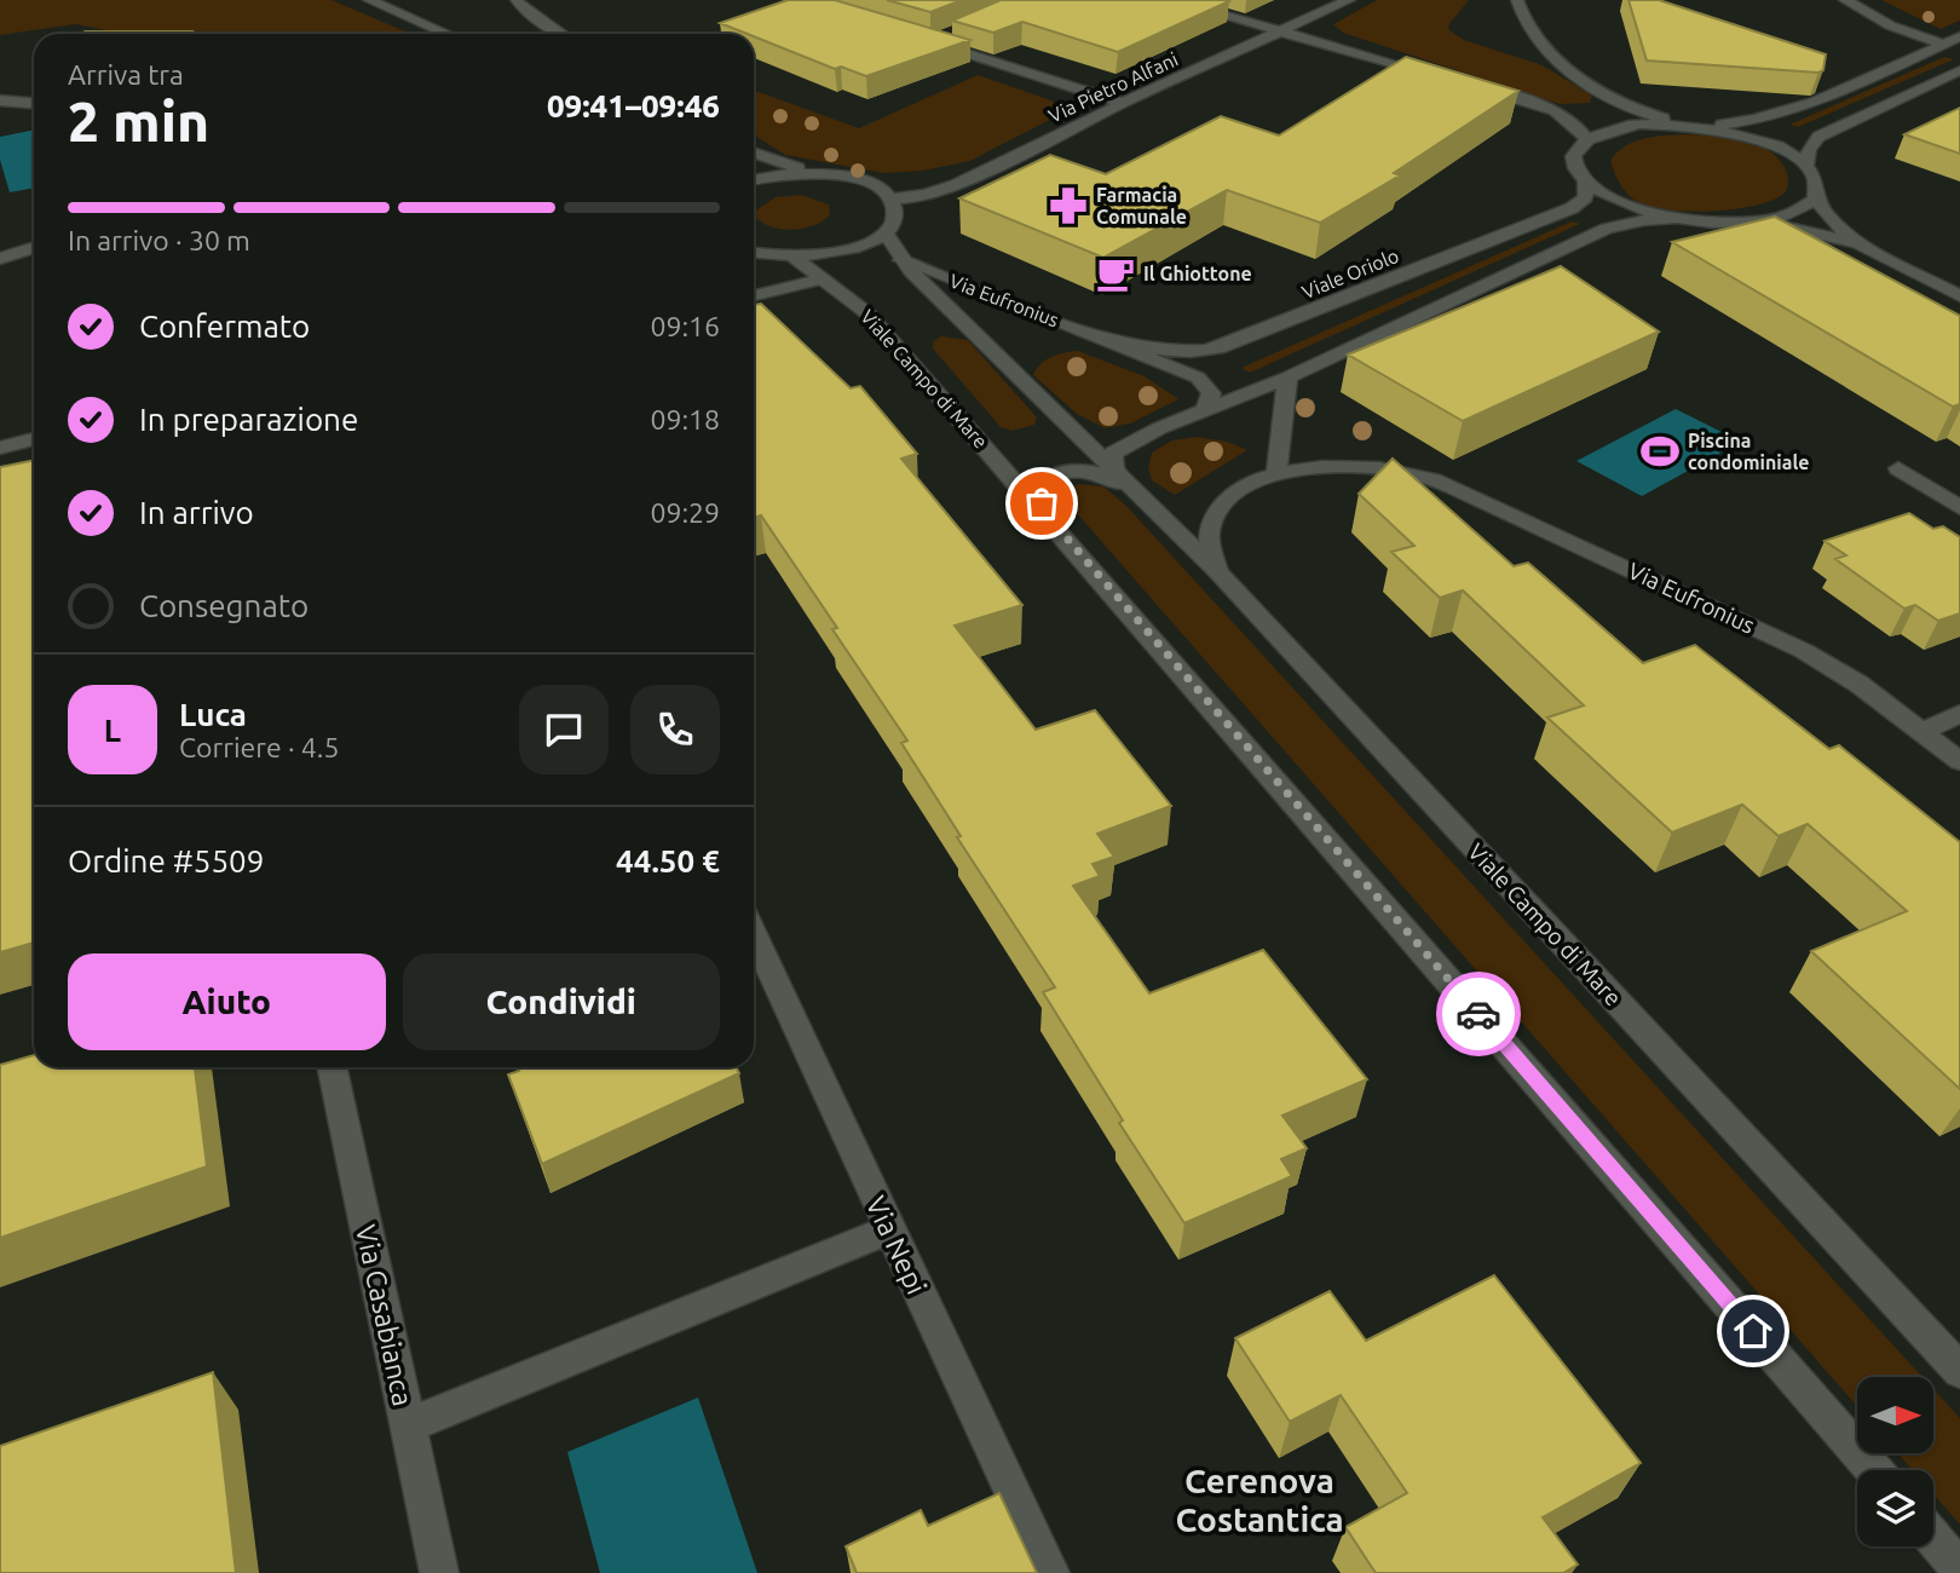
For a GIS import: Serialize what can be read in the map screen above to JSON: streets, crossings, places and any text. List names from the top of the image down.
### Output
{
  "streets": {
    "street": [
      "Via Pietro Alfani",
      "Viale Oriolo",
      "Via Eufronius",
      "Viale Campo di Mare",
      "Via Nepi",
      "Via Casabianca"
    ]
  },
  "crossings": [
    ["Viale Oriolo", "Via Eufronius"],
    ["Via Eufronius", "Viale Campo di Mare"]
  ],
  "districts": ["Cerenova Costantica"],
  "places": {
    "pharmacy": ["Farmacia Comunale"],
    "cafe": ["Il Ghiottone"],
    "sports": ["Piscina condominiale"]
  },
  "north": "right",
  "page": {
    "heading": ["2 min", "Arriva tra", "09:41–09:46"],
    "panel": [
      "Luca",
      "Corriere · 4.5",
      "Ordine #5509",
      "44.50 €"
    ],
    "bar": "In arrivo · 30 m",
    "list": [
      ["Confermato", "09:16"],
      ["In preparazione", "09:18"],
      ["In arrivo", "09:29"],
      "Consegnato"
    ],
    "round": "L",
    "buttons": ["Aiuto", "Condividi"]
  }
}
